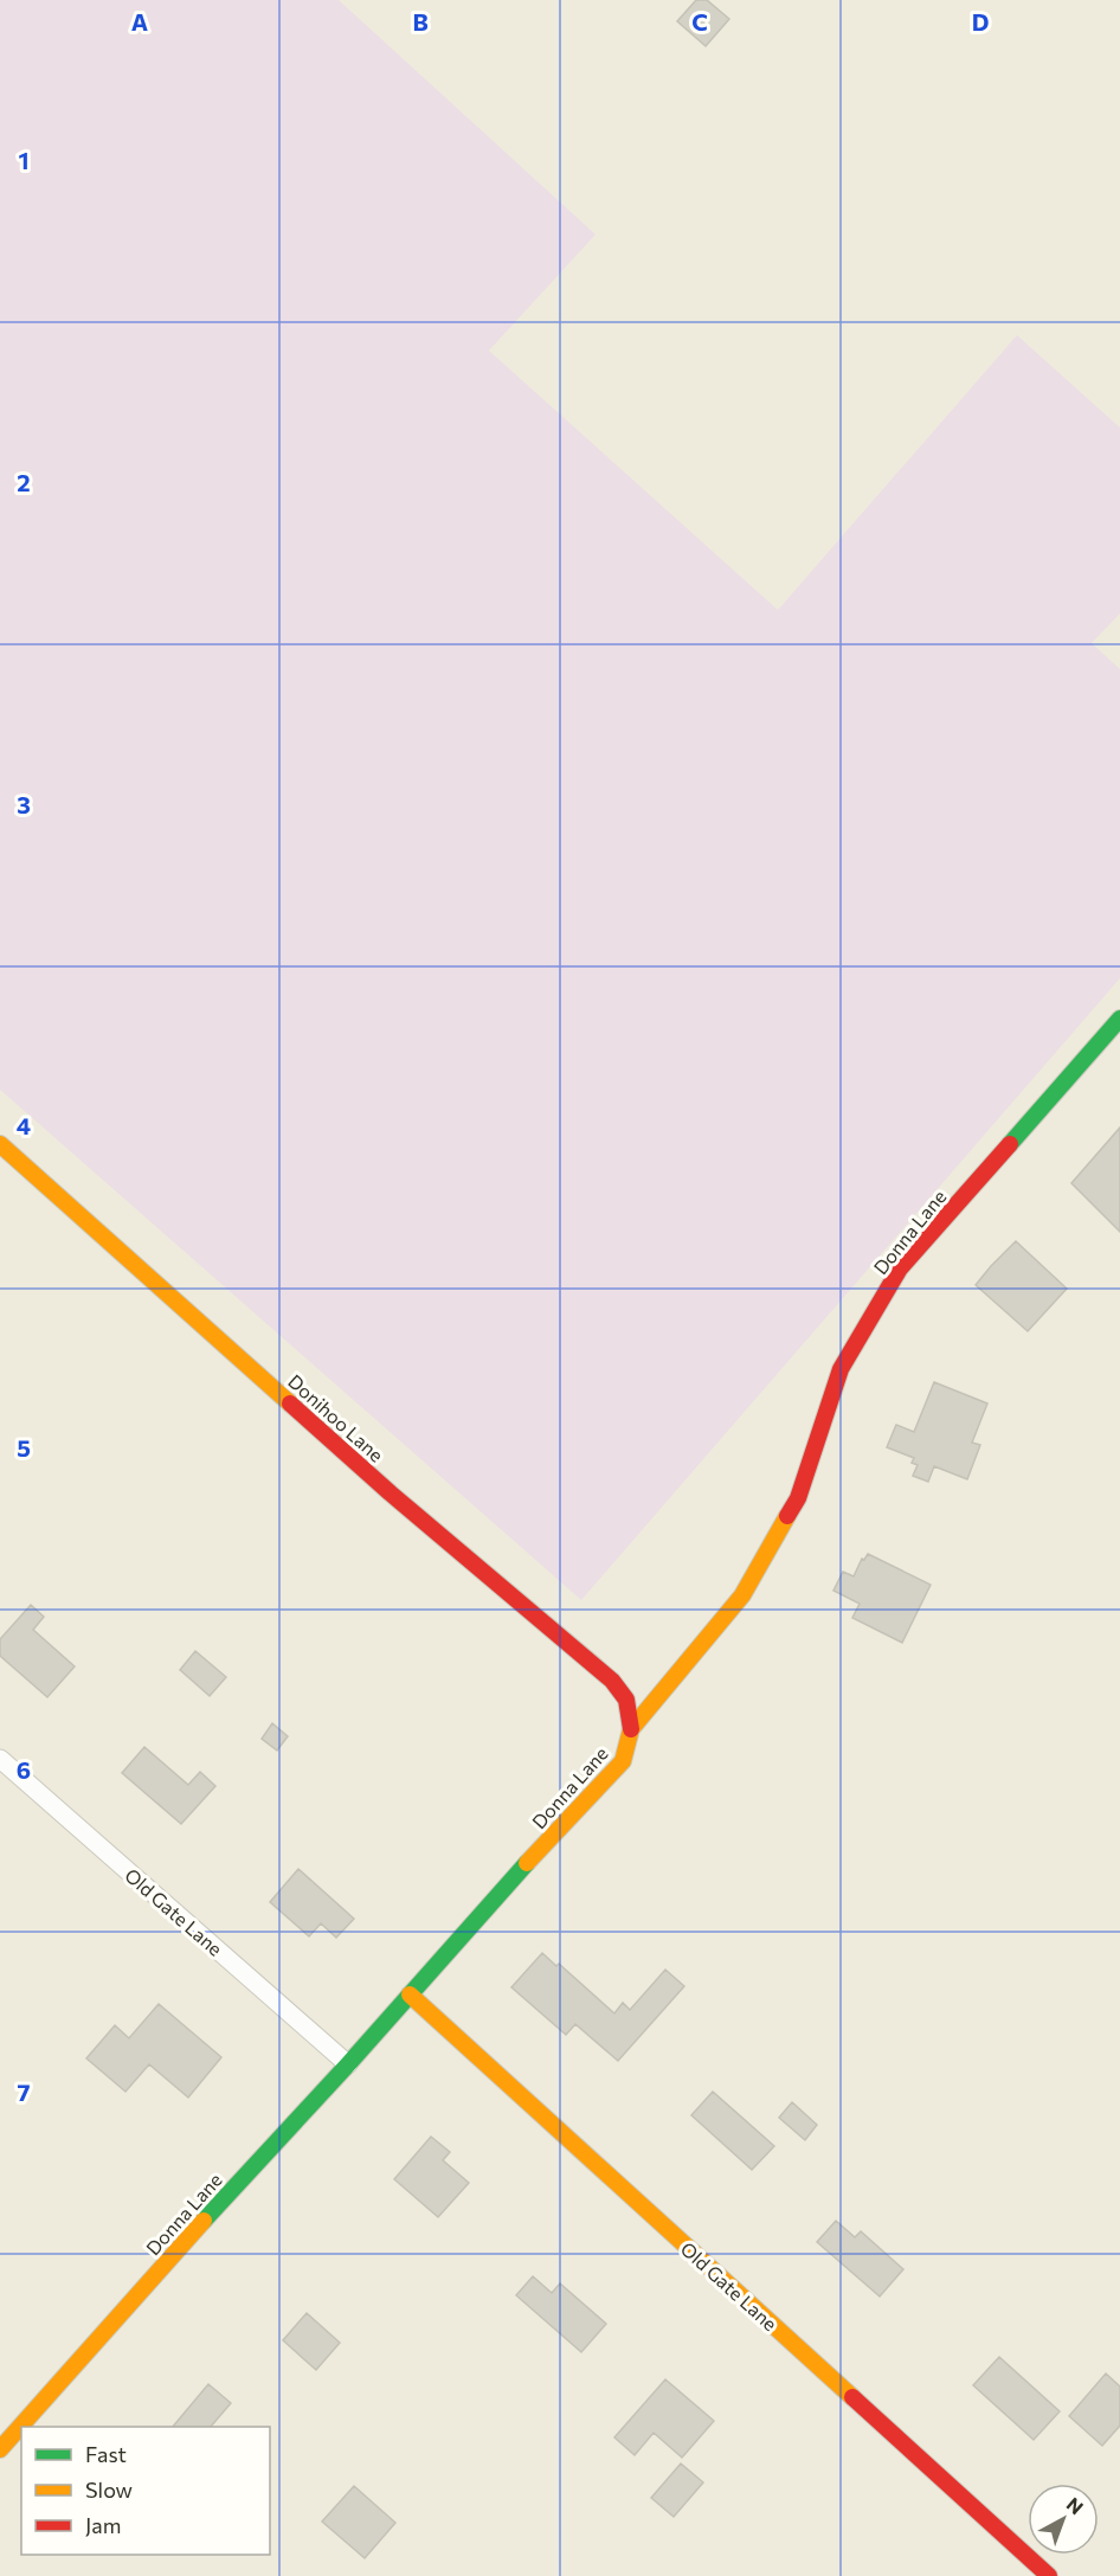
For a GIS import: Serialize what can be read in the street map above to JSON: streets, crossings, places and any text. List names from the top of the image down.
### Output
{
  "streets": {
    "street": ["Donna Lane", "Donihoo Lane", "Old Gate Lane"]
  },
  "crossings": [
    ["Donna Lane", "Donihoo Lane"],
    ["Donna Lane", "Old Gate Lane"]
  ],
  "legend": ["Fast", "Slow", "Jam"],
  "north": "top right",
  "grid": {
    "columns": [
      "A",
      "B",
      "C",
      "D"
    ],
    "rows": [
      "1",
      "2",
      "3",
      "4",
      "5",
      "6",
      "7"
    ]
  }
}
